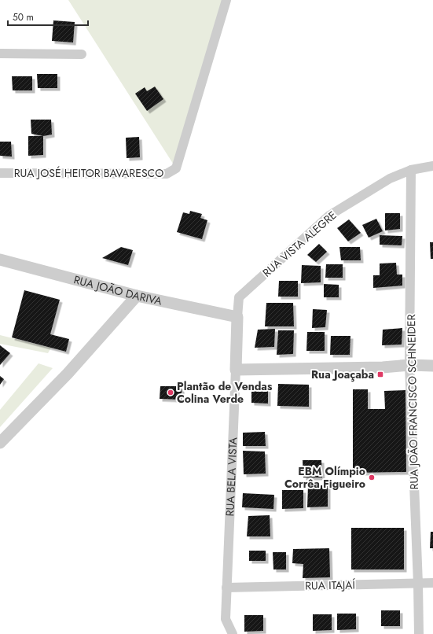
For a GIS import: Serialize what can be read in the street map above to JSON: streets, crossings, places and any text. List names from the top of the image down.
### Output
{
  "streets": {
    "street": [
      "RUA JOSÉ HEITOR BAVARESCO",
      "RUA VISTA ALEGRE",
      "RUA JOÃO DARIVA",
      "RUA JOÃO FRANCISCO SCHNEIDER",
      "RUA BELA VISTA",
      "RUA ITAJAÍ"
    ]
  },
  "crossings": [
    ["RUA VISTA ALEGRE", "RUA JOÃO DARIVA"],
    ["RUA VISTA ALEGRE", "RUA JOÃO FRANCISCO SCHNEIDER"],
    ["RUA VISTA ALEGRE", "RUA BELA VISTA"],
    ["RUA JOÃO DARIVA", "RUA BELA VISTA"],
    ["RUA JOÃO FRANCISCO SCHNEIDER", "RUA ITAJAÍ"],
    ["RUA BELA VISTA", "RUA ITAJAÍ"]
  ],
  "places": {
    "transit": ["Rua Joaçaba"],
    "other": ["Plantão de Vendas Colina Verde", "EBM Olímpio Corrêa Figueiro"]
  },
  "scale_bar": "50 m"
}
